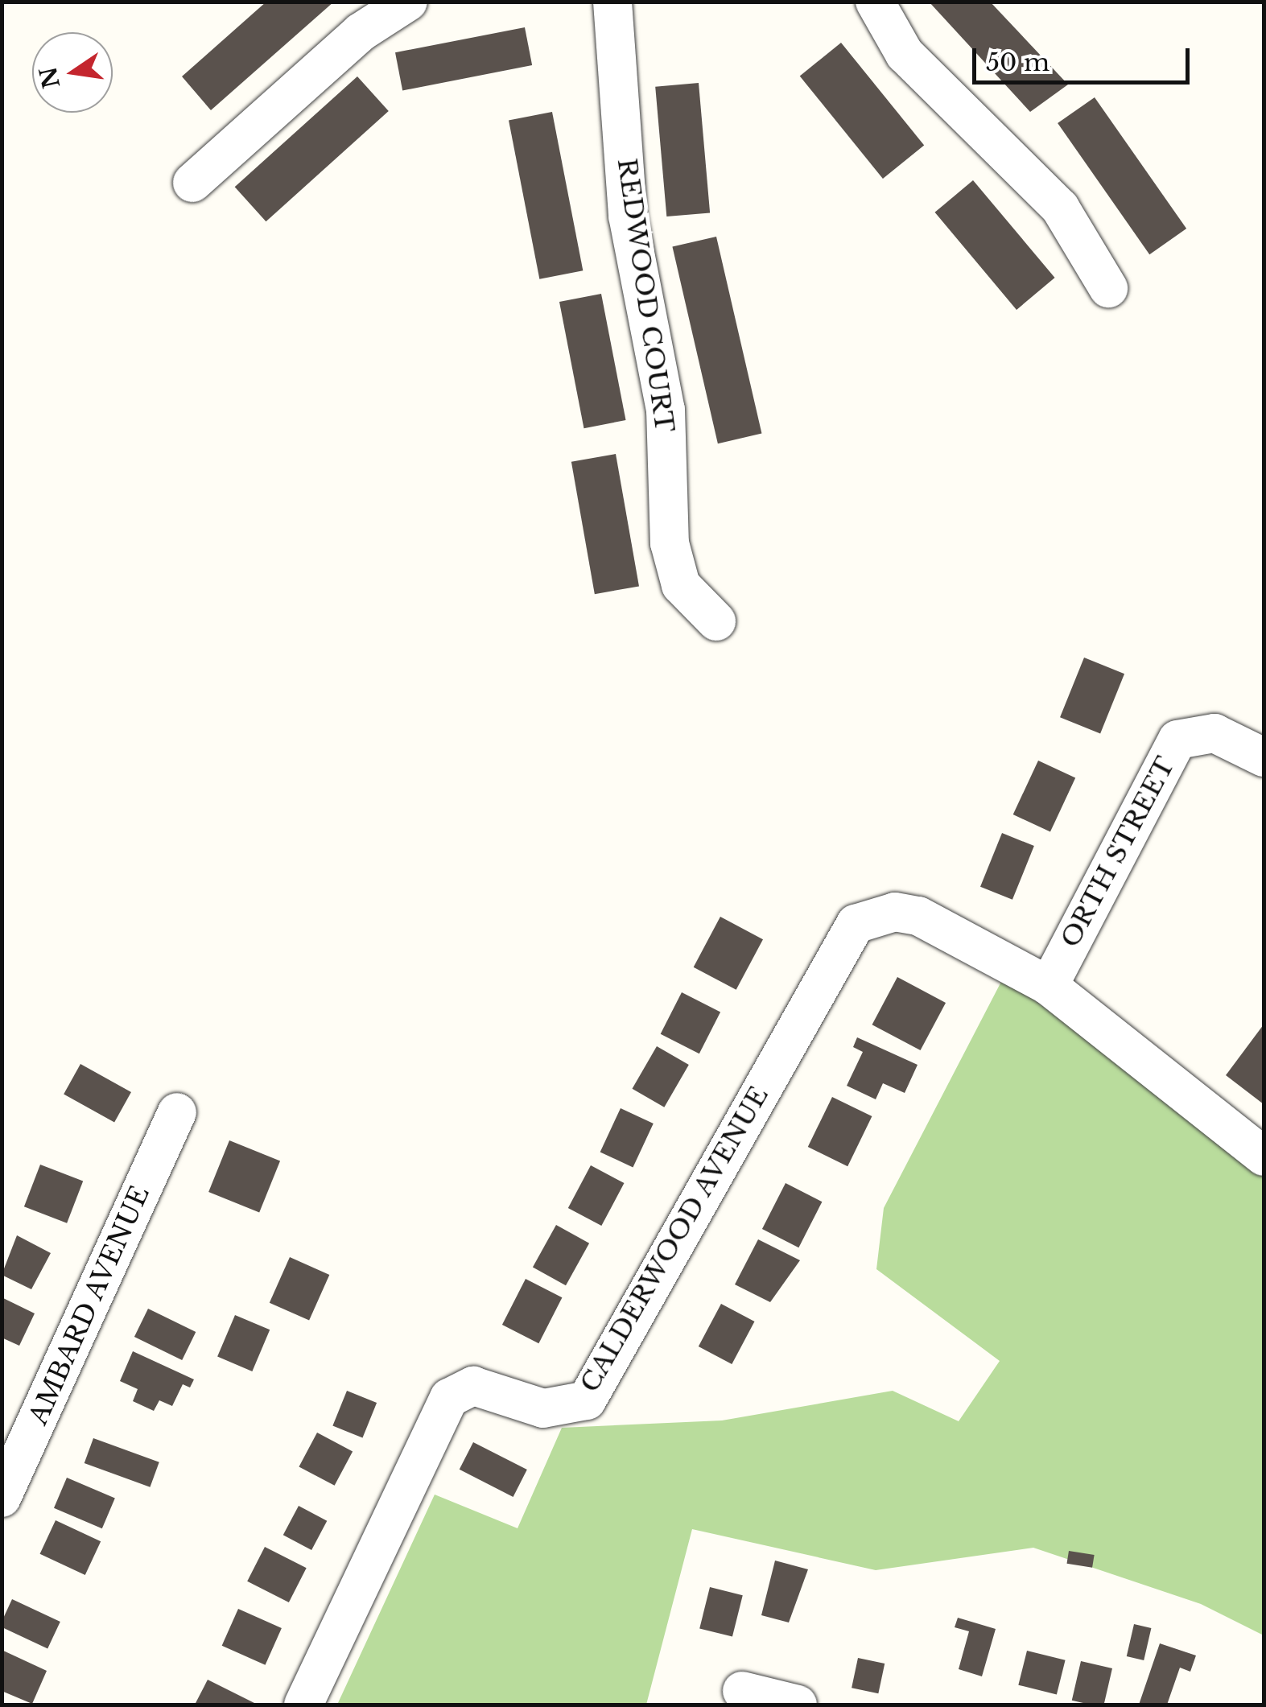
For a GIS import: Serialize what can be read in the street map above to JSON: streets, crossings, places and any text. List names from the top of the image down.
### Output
{
  "streets": {
    "street": [
      "REDWOOD COURT",
      "ORTH STREET",
      "CALDERWOOD AVENUE",
      "AMBARD AVENUE"
    ]
  },
  "crossings": [
    ["ORTH STREET", "CALDERWOOD AVENUE"]
  ],
  "scale_bar": "50 m",
  "north": "left"
}
